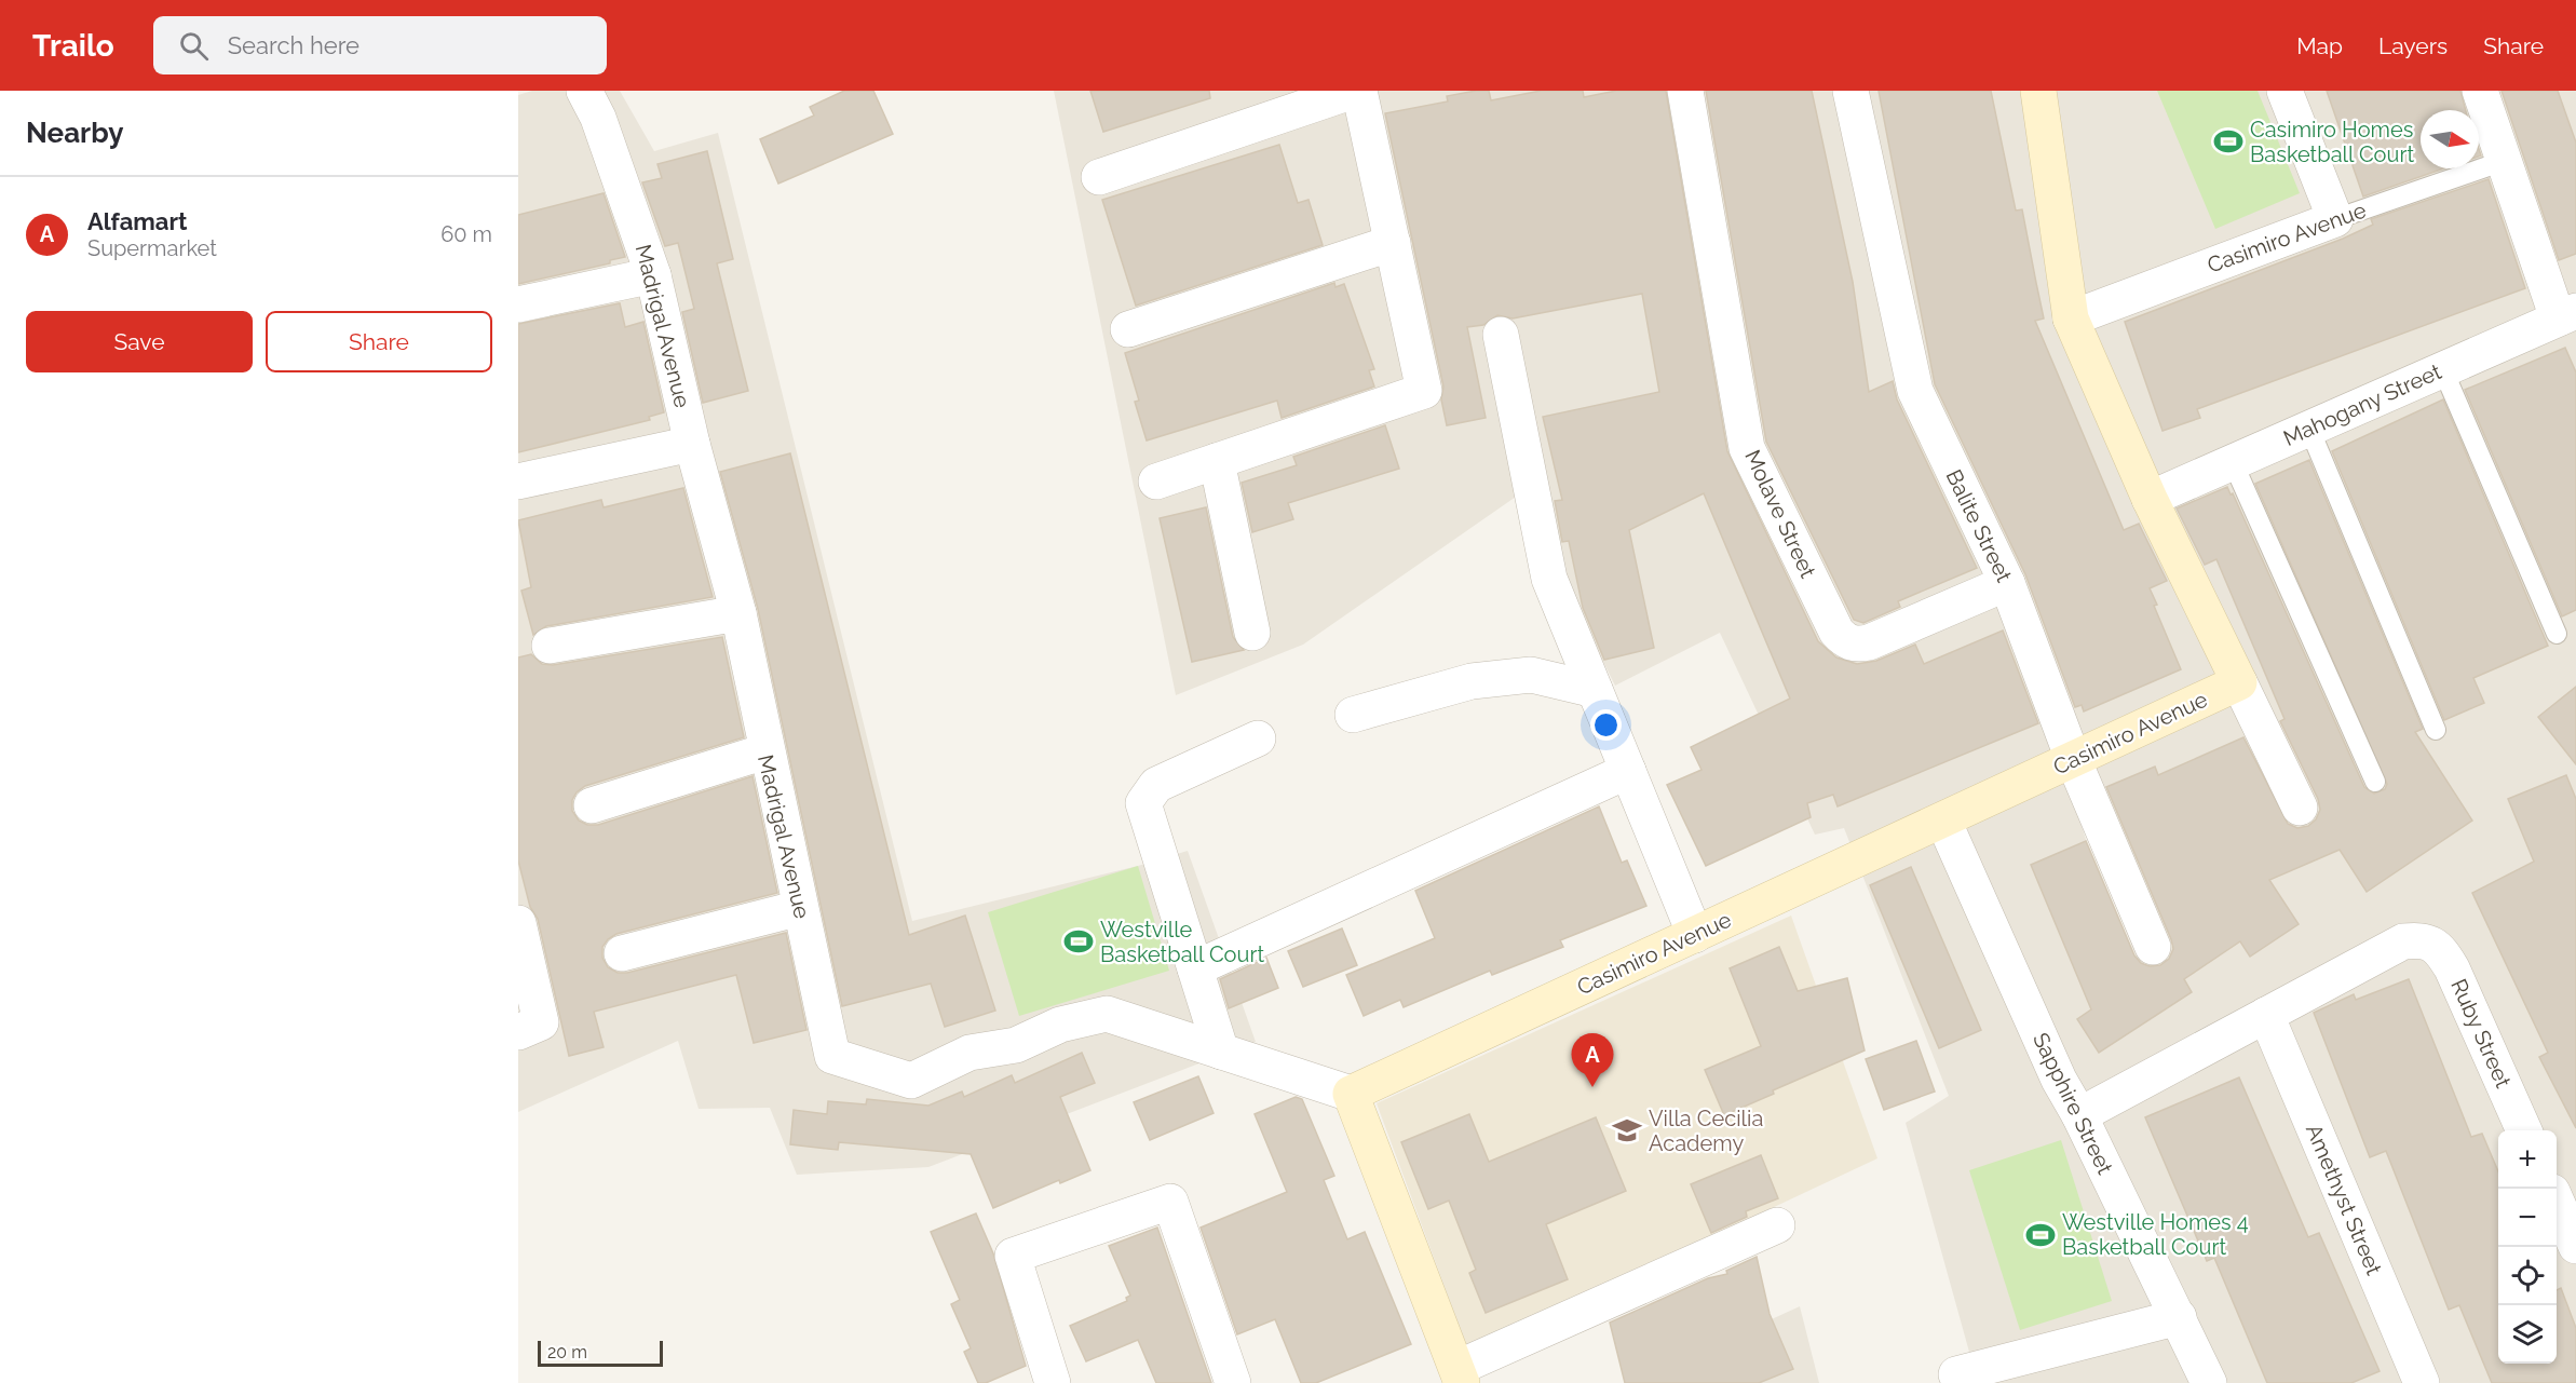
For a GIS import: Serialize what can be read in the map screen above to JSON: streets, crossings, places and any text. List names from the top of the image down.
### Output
{
  "streets": {
    "street": [
      "Casimiro Avenue",
      "Madrigal Avenue",
      "Mahogany Street",
      "Molave Street",
      "Balite Street",
      "Ruby Street",
      "Sapphire Street",
      "Amethyst Street"
    ]
  },
  "crossings": [
    ["Casimiro Avenue", "Madrigal Avenue"],
    ["Casimiro Avenue", "Balite Street"],
    ["Casimiro Avenue", "Sapphire Street"],
    ["Molave Street", "Balite Street"],
    ["Ruby Street", "Amethyst Street"]
  ],
  "places": {
    "sports": ["Casimiro Homes Basketball Court", "Westville Basketball Court", "Westville Homes 4 Basketball Court"],
    "school or university": ["Villa Cecilia Academy"]
  },
  "scale_bar": "20 m",
  "north": "right",
  "page": {
    "header": "Trailo",
    "search": "Search here",
    "nav": ["Map", "Layers", "Share"],
    "heading": "Nearby",
    "list": [
      {
        "mark": "A",
        "name": "Alfamart",
        "note": "Supermarket",
        "value": "60 m"
      }
    ],
    "buttons": ["Save", "Share"],
    "pins": "A",
    "map_buttons": ["+", "−"],
    "scale": "20 m"
  }
}
